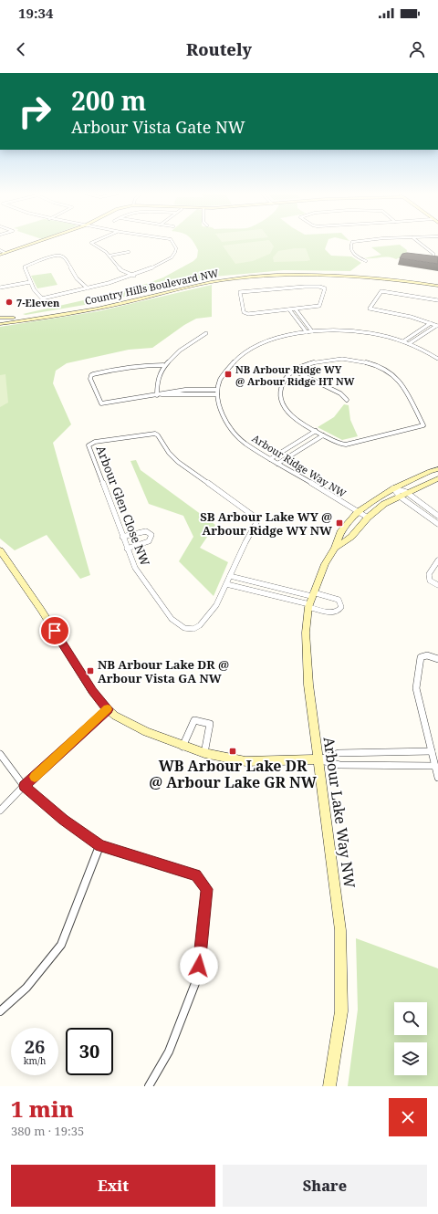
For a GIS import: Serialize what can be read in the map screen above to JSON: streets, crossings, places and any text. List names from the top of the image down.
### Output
{
  "streets": {
    "street": [
      "Country Hills Boulevard NW",
      "Arbour Ridge Way NW",
      "Arbour Glen Close NW",
      "Arbour Lake Way NW"
    ]
  },
  "crossings": [
    ["Arbour Ridge Way NW", "Arbour Lake Way NW"]
  ],
  "places": {
    "other": ["7-Eleven"],
    "transit": [
      "NB Arbour Ridge WY @ Arbour Ridge HT NW",
      "SB Arbour Lake WY @ Arbour Ridge WY NW",
      "NB Arbour Lake DR @ Arbour Vista GA NW",
      "WB Arbour Lake DR @ Arbour Lake GR NW"
    ]
  },
  "page": {
    "status": "19:34",
    "header": "Routely",
    "turn": ["200 m", "Arbour Vista Gate NW"],
    "speed": "26 km/h",
    "limit": "30",
    "heading": ["1 min", "380 m · 19:35"],
    "buttons": ["Exit", "Share"]
  }
}
